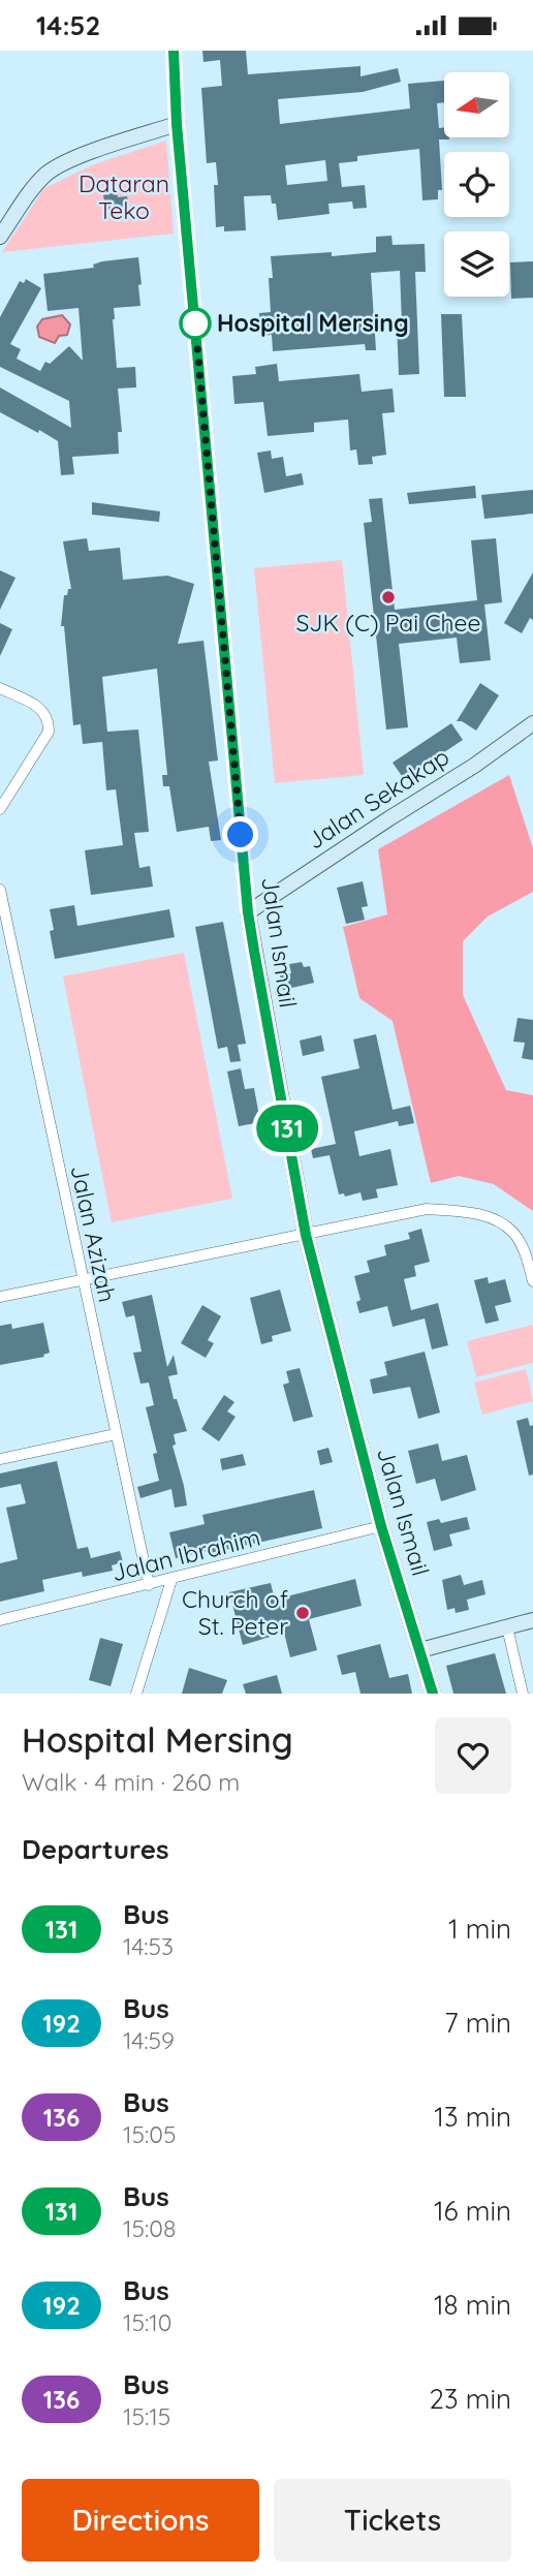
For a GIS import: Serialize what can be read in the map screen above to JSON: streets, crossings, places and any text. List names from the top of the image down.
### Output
{
  "streets": {
    "street": [
      "Jalan Sekakap",
      "Jalan Ismail",
      "Jalan Azizah",
      "Jalan Ibrahim"
    ]
  },
  "crossings": [
    ["Jalan Sekakap", "Jalan Ismail"],
    ["Jalan Ismail", "Jalan Ibrahim"],
    ["Jalan Azizah", "Jalan Ibrahim"]
  ],
  "parks": ["Dataran Teko"],
  "places": ["Hospital Mersing", "SJK (C) Pai Chee", "Church of St. Peter"],
  "lines": ["bus line 131"],
  "north": "left",
  "page": {
    "status": "14:52",
    "on_map": "131",
    "heading": [
      ["Hospital Mersing", "Walk · 4 min · 260 m"],
      "Departures"
    ],
    "list": [
      {
        "mark": "131",
        "name": "Bus",
        "note": "14:53",
        "value": "1 min"
      },
      {
        "mark": "192",
        "name": "Bus",
        "note": "14:59",
        "value": "7 min"
      },
      {
        "mark": "136",
        "name": "Bus",
        "note": "15:05",
        "value": "13 min"
      },
      {
        "mark": "131",
        "name": "Bus",
        "note": "15:08",
        "value": "16 min"
      },
      {
        "mark": "192",
        "name": "Bus",
        "note": "15:10",
        "value": "18 min"
      },
      {
        "mark": "136",
        "name": "Bus",
        "note": "15:15",
        "value": "23 min"
      }
    ],
    "buttons": ["Directions", "Tickets"]
  }
}
